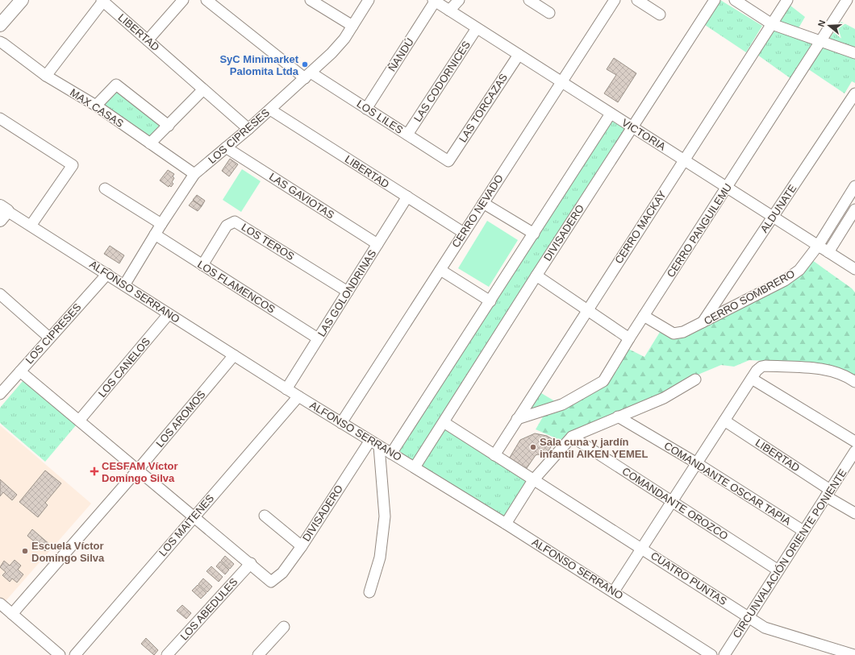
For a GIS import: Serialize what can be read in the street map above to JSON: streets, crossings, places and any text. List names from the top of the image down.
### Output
{
  "streets": {
    "street": [
      "LIBERTAD",
      "ÑANDÚ",
      "LAS CODORNICES",
      "MAX CASAS",
      "LAS TORCAZAS",
      "LOS LILES",
      "VICTORIA",
      "LOS CIPRESES",
      "LAS GAVIOTAS",
      "ALDUNATE",
      "CERRO NEVADO",
      "CERRO MACKAY",
      "CERRO PANGUILEMU",
      "DIVISADERO",
      "LOS TEROS",
      "LOS FLAMENCOS",
      "ALFONSO SERRANO",
      "LAS GOLONDRINAS",
      "CERRO SOMBRERO",
      "LOS CANELOS",
      "LOS AROMOS",
      "COMANDANTE OSCAR TAPIA",
      "COMANDANTE OROZCO",
      "LOS MAITENES",
      "CIRCUNVALACIÓN ORIENTE PONIENTE",
      "CUATRO PUNTAS",
      "LOS ABEDULES"
    ]
  },
  "crossings": [
    ["LIBERTAD", "LOS CIPRESES"],
    ["LIBERTAD", "CERRO NEVADO"],
    ["LIBERTAD", "LAS GOLONDRINAS"],
    ["LIBERTAD", "CIRCUNVALACIÓN ORIENTE PONIENTE"],
    ["ÑANDÚ", "LOS LILES"],
    ["ÑANDÚ", "VICTORIA"],
    ["LAS CODORNICES", "LOS LILES"],
    ["LAS CODORNICES", "VICTORIA"],
    ["MAX CASAS", "LOS CIPRESES"],
    ["LAS TORCAZAS", "LOS LILES"],
    ["LAS TORCAZAS", "VICTORIA"],
    ["LOS LILES", "LOS CIPRESES"],
    ["VICTORIA", "ALDUNATE"],
    ["VICTORIA", "CERRO NEVADO"],
    ["VICTORIA", "CERRO MACKAY"],
    ["VICTORIA", "CERRO PANGUILEMU"],
    ["VICTORIA", "DIVISADERO"],
    ["VICTORIA", "CERRO SOMBRERO"],
    ["LOS CIPRESES", "LAS GAVIOTAS"],
    ["LOS CIPRESES", "LOS FLAMENCOS"],
    ["LOS CIPRESES", "ALFONSO SERRANO"],
    ["LAS GAVIOTAS", "LAS GOLONDRINAS"],
    ["ALDUNATE", "CERRO SOMBRERO"],
    ["CERRO NEVADO", "ALFONSO SERRANO"],
    ["CERRO MACKAY", "CERRO PANGUILEMU"],
    ["CERRO MACKAY", "CUATRO PUNTAS"],
    ["CERRO PANGUILEMU", "CERRO SOMBRERO"],
    ["DIVISADERO", "ALFONSO SERRANO"],
    ["DIVISADERO", "CUATRO PUNTAS"],
    ["DIVISADERO", "LOS ABEDULES"],
    ["LOS TEROS", "LOS FLAMENCOS"],
    ["LOS TEROS", "LAS GOLONDRINAS"],
    ["LOS FLAMENCOS", "LAS GOLONDRINAS"],
    ["ALFONSO SERRANO", "LAS GOLONDRINAS"],
    ["ALFONSO SERRANO", "LOS CANELOS"],
    ["ALFONSO SERRANO", "LOS AROMOS"],
    ["ALFONSO SERRANO", "LOS MAITENES"],
    ["COMANDANTE OSCAR TAPIA", "CIRCUNVALACIÓN ORIENTE PONIENTE"],
    ["COMANDANTE OROZCO", "CIRCUNVALACIÓN ORIENTE PONIENTE"],
    ["CIRCUNVALACIÓN ORIENTE PONIENTE", "CUATRO PUNTAS"]
  ],
  "places": {
    "other": ["SyC Minimarket Palomita Ltda", "Sala cuna y jardín infantil AIKEN YEMEL", "Escuela Víctor Domingo Silva"],
    "health": ["CESFAM Víctor Domingo Silva"]
  },
  "north": "left"
}
